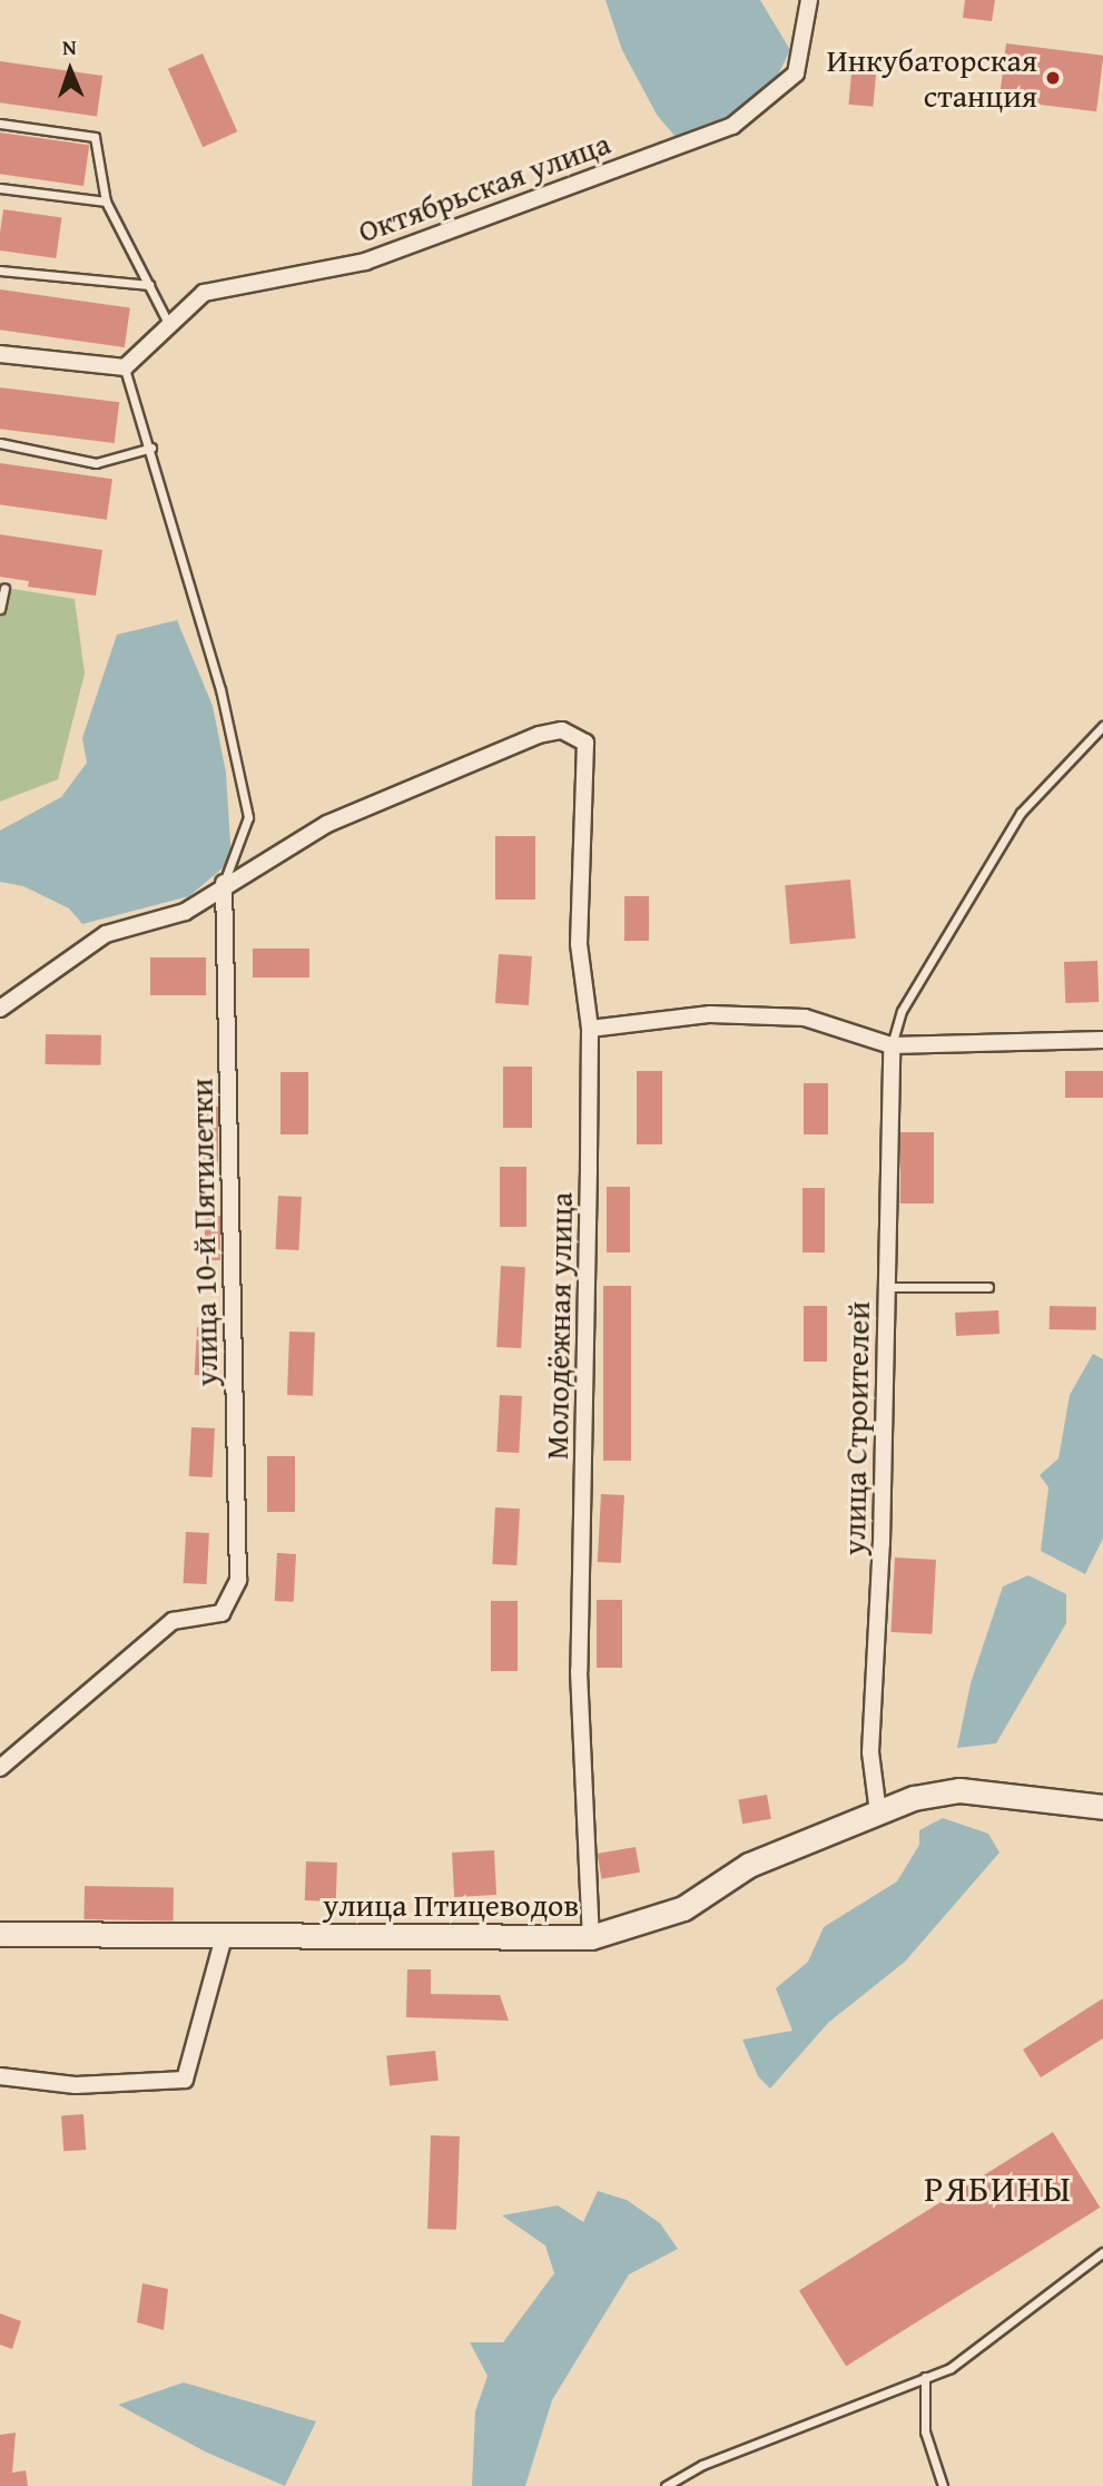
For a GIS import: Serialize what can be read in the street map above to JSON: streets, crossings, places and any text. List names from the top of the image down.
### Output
{
  "streets": {
    "street": [
      "Октябрьская улица",
      "улица 10-й Пятилетки",
      "Молодёжная улица",
      "улица Строителей",
      "улица Птицеводов"
    ]
  },
  "crossings": [
    ["улица 10-й Пятилетки", "Молодёжная улица"],
    ["Молодёжная улица", "улица Птицеводов"],
    ["улица Строителей", "улица Птицеводов"]
  ],
  "districts": ["РЯБИНЫ"],
  "places": ["Инкубаторская станция"],
  "north": "top"
}
